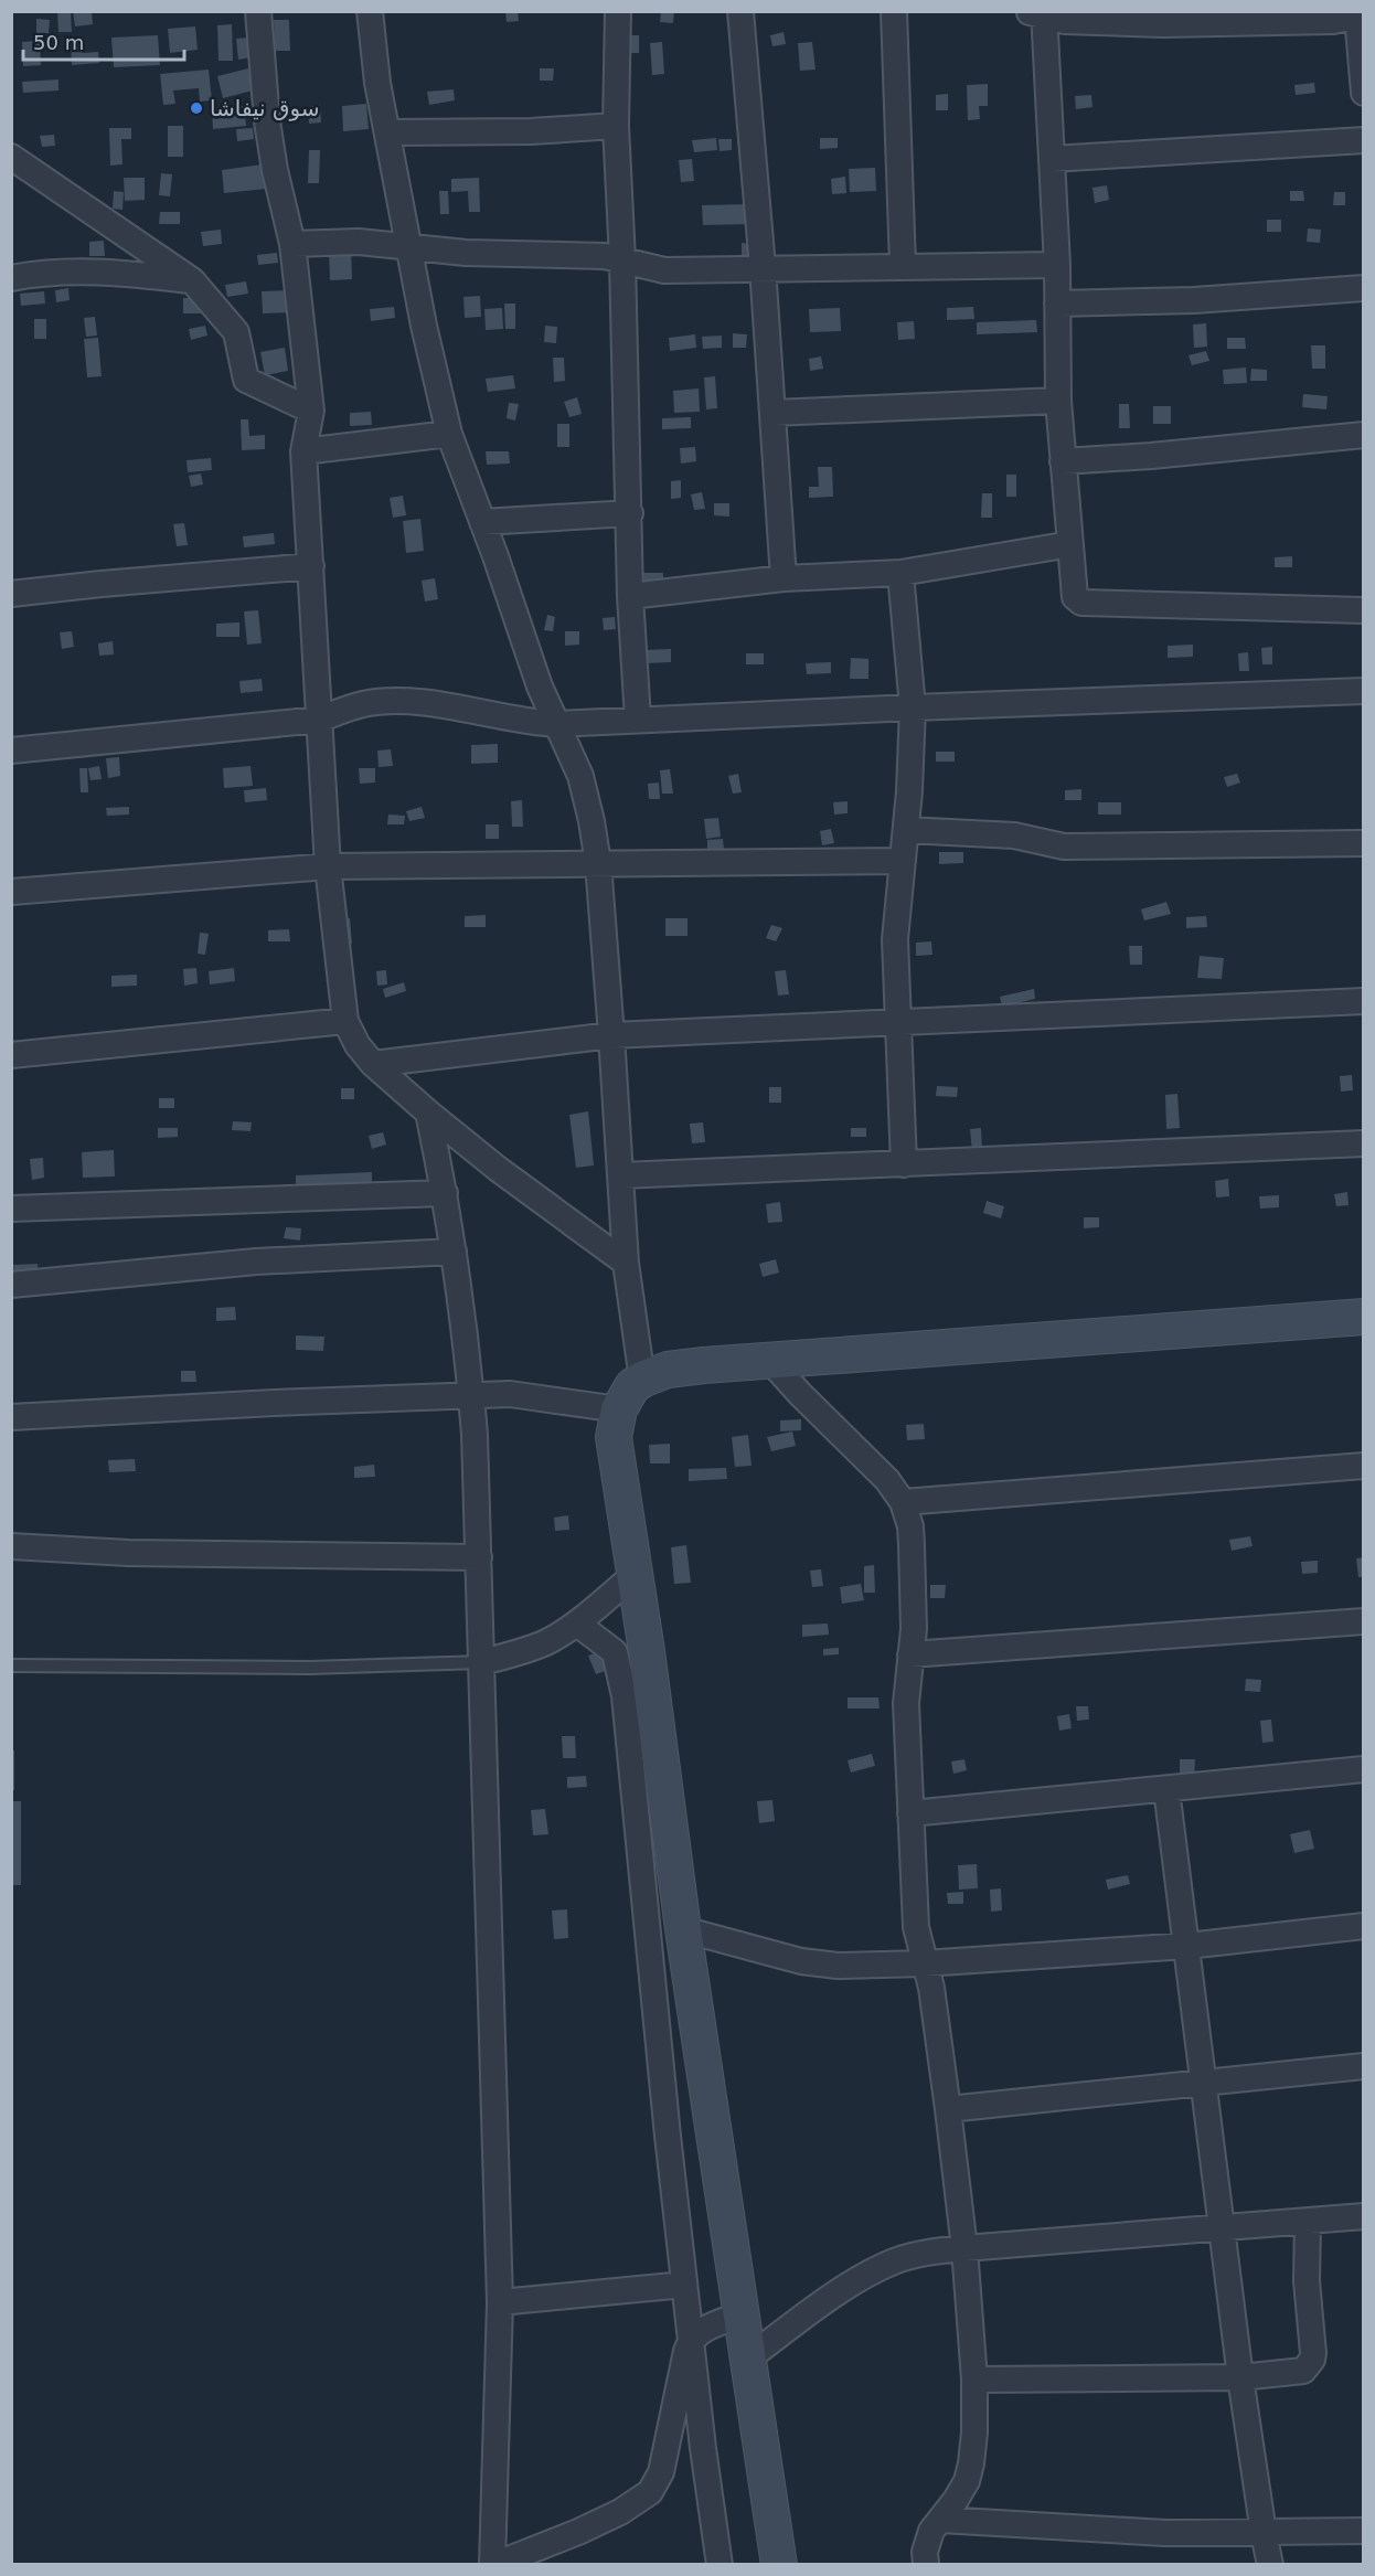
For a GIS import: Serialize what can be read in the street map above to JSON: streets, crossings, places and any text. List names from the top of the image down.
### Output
{
  "places": ["سوق نيفاشا"],
  "scale_bar": "50 m"
}
